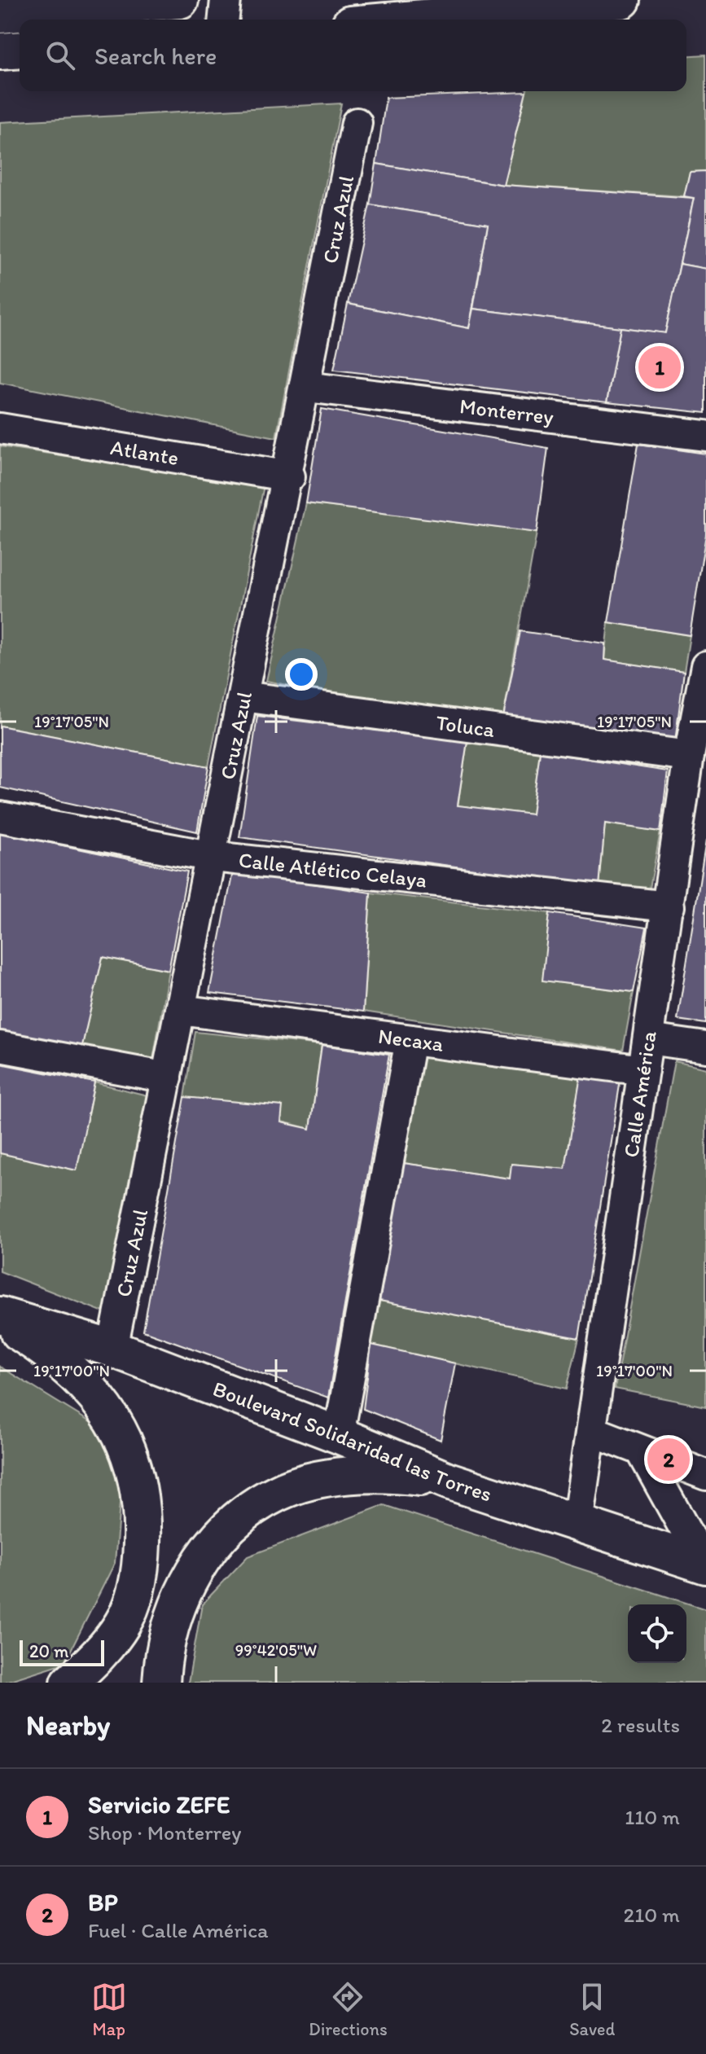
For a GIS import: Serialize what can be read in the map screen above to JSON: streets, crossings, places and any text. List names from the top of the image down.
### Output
{
  "streets": {
    "main road": ["Boulevard Solidaridad las Torres"],
    "street": [
      "Cruz Azul",
      "Monterrey",
      "Atlante",
      "Toluca",
      "Calle Atlético Celaya",
      "Necaxa",
      "Calle América"
    ]
  },
  "crossings": [
    ["Cruz Azul", "Monterrey"],
    ["Cruz Azul", "Atlante"],
    ["Cruz Azul", "Toluca"],
    ["Cruz Azul", "Calle Atlético Celaya"],
    ["Cruz Azul", "Necaxa"],
    ["Cruz Azul", "Boulevard Solidaridad las Torres"],
    ["Toluca", "Calle América"],
    ["Calle Atlético Celaya", "Calle América"],
    ["Necaxa", "Calle América"],
    ["Calle América", "Boulevard Solidaridad las Torres"]
  ],
  "scale_bar": "20 m",
  "page": {
    "search": "Search here",
    "pins": ["1", "2"],
    "scale": "20 m",
    "heading": ["Nearby", "2 results"],
    "list": [
      {
        "mark": "1",
        "name": "Servicio ZEFE",
        "note": "Shop · Monterrey",
        "value": "110 m"
      },
      {
        "mark": "2",
        "name": "BP",
        "note": "Fuel · Calle América",
        "value": "210 m"
      }
    ],
    "nav": ["Map", "Directions", "Saved"]
  },
  "coordinates": ["19°17'05\"N", "19°17'00\"N", "99°42'05\"W"]
}
